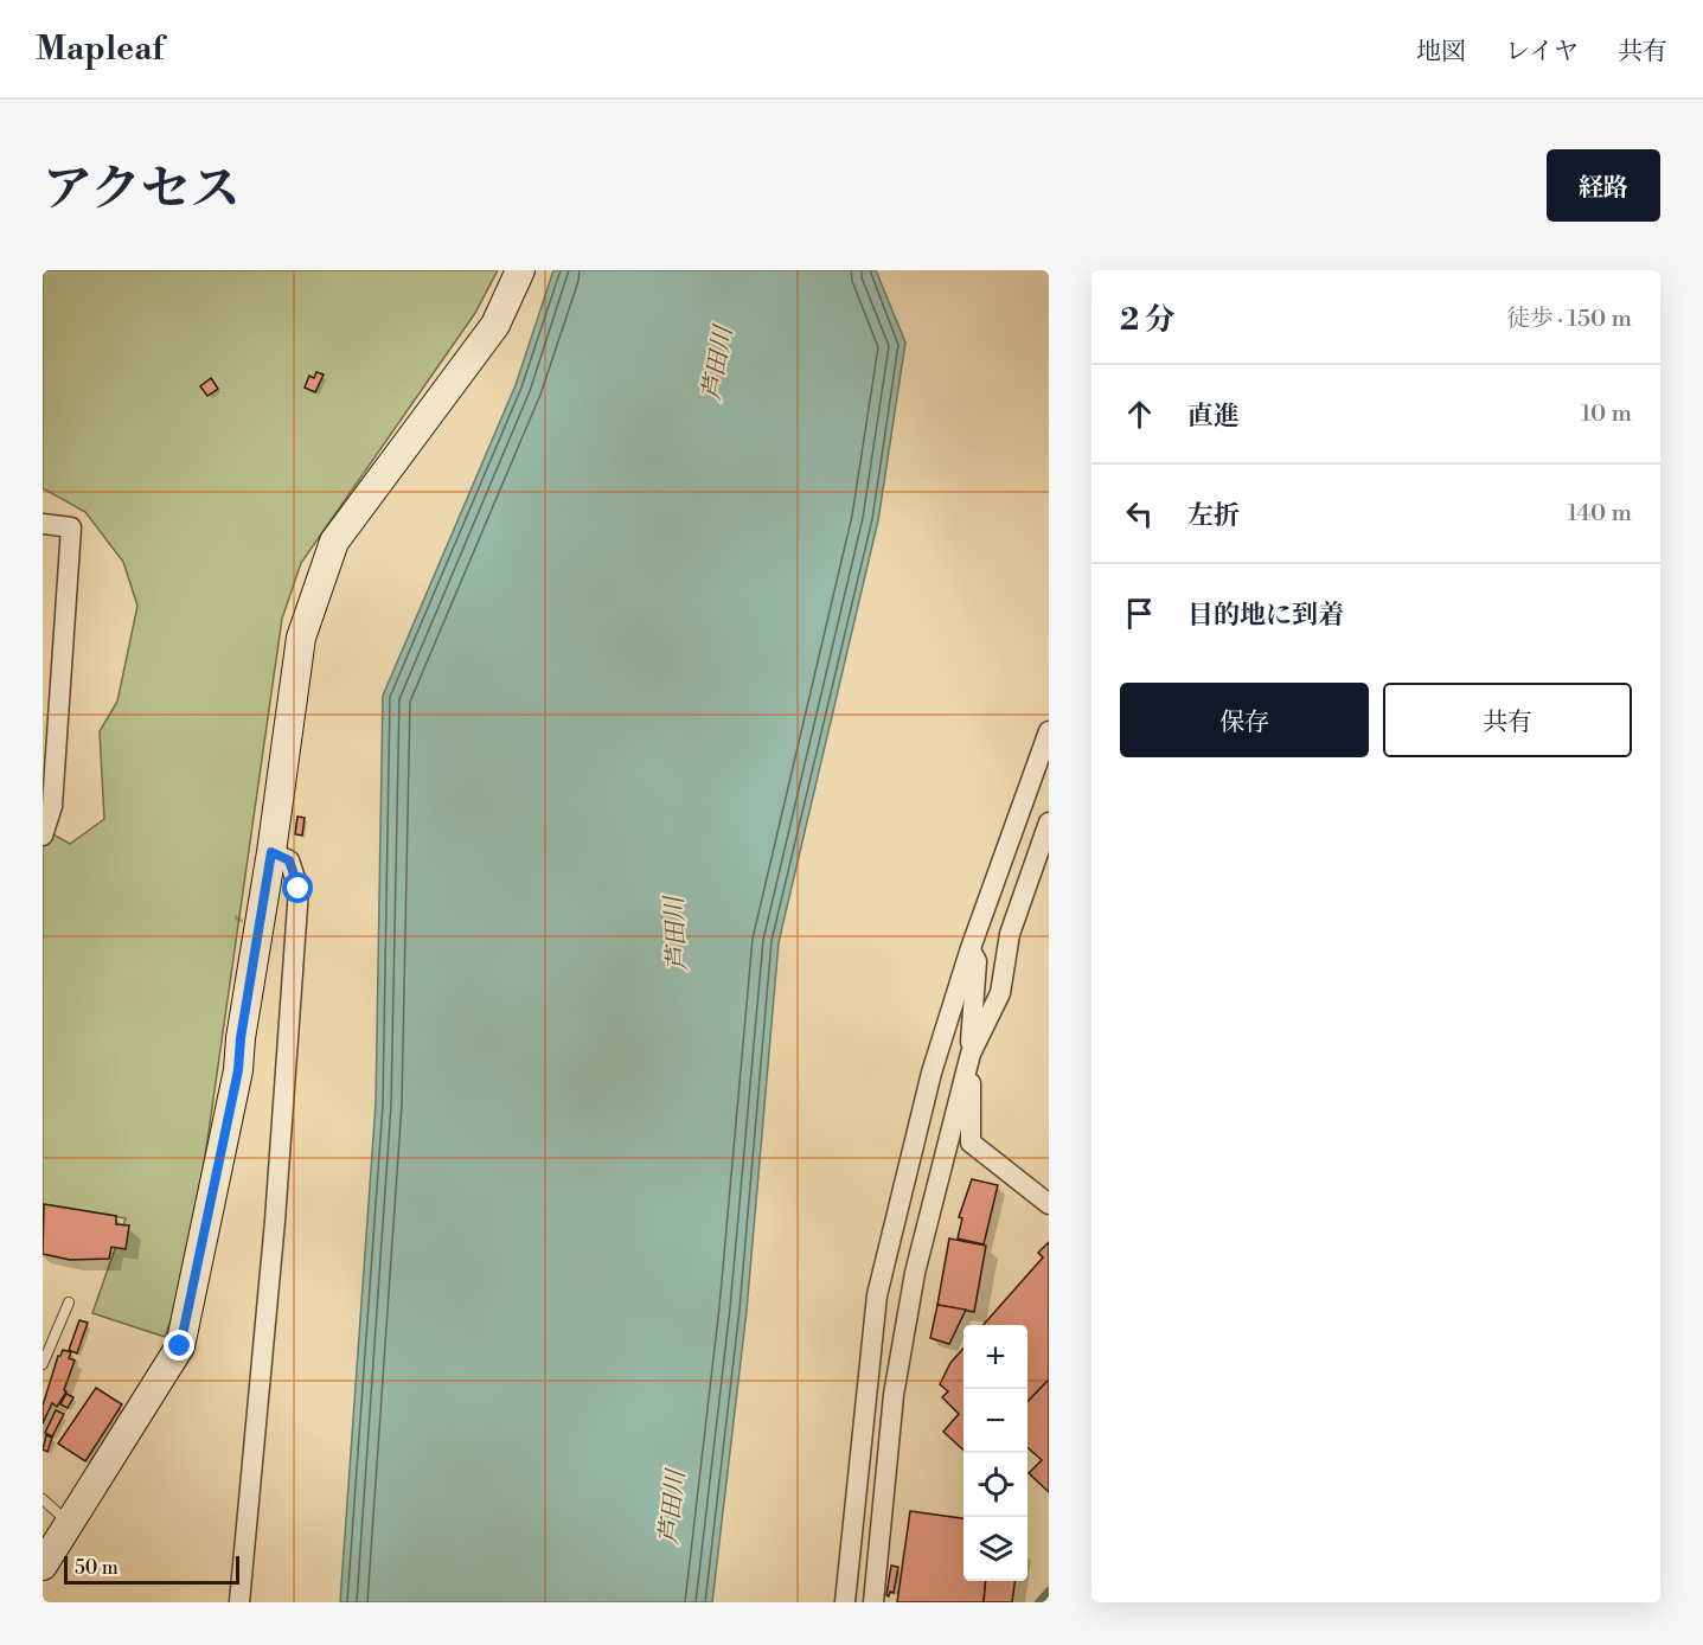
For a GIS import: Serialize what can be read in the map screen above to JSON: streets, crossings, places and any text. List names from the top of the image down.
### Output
{
  "water": ["芦田川"],
  "scale_bar": "50 m",
  "page": {
    "header": "Mapleaf",
    "nav": ["地図", "レイヤ", "共有"],
    "title": "アクセス",
    "buttons": [
      "経路",
      ["保存", "共有"]
    ],
    "heading": ["2 分", "徒歩 · 150 m"],
    "list": [
      ["直進", "10 m"],
      ["左折", "140 m"],
      "目的地に到着"
    ],
    "map_buttons": ["+", "−"],
    "scale": "50 m"
  }
}
